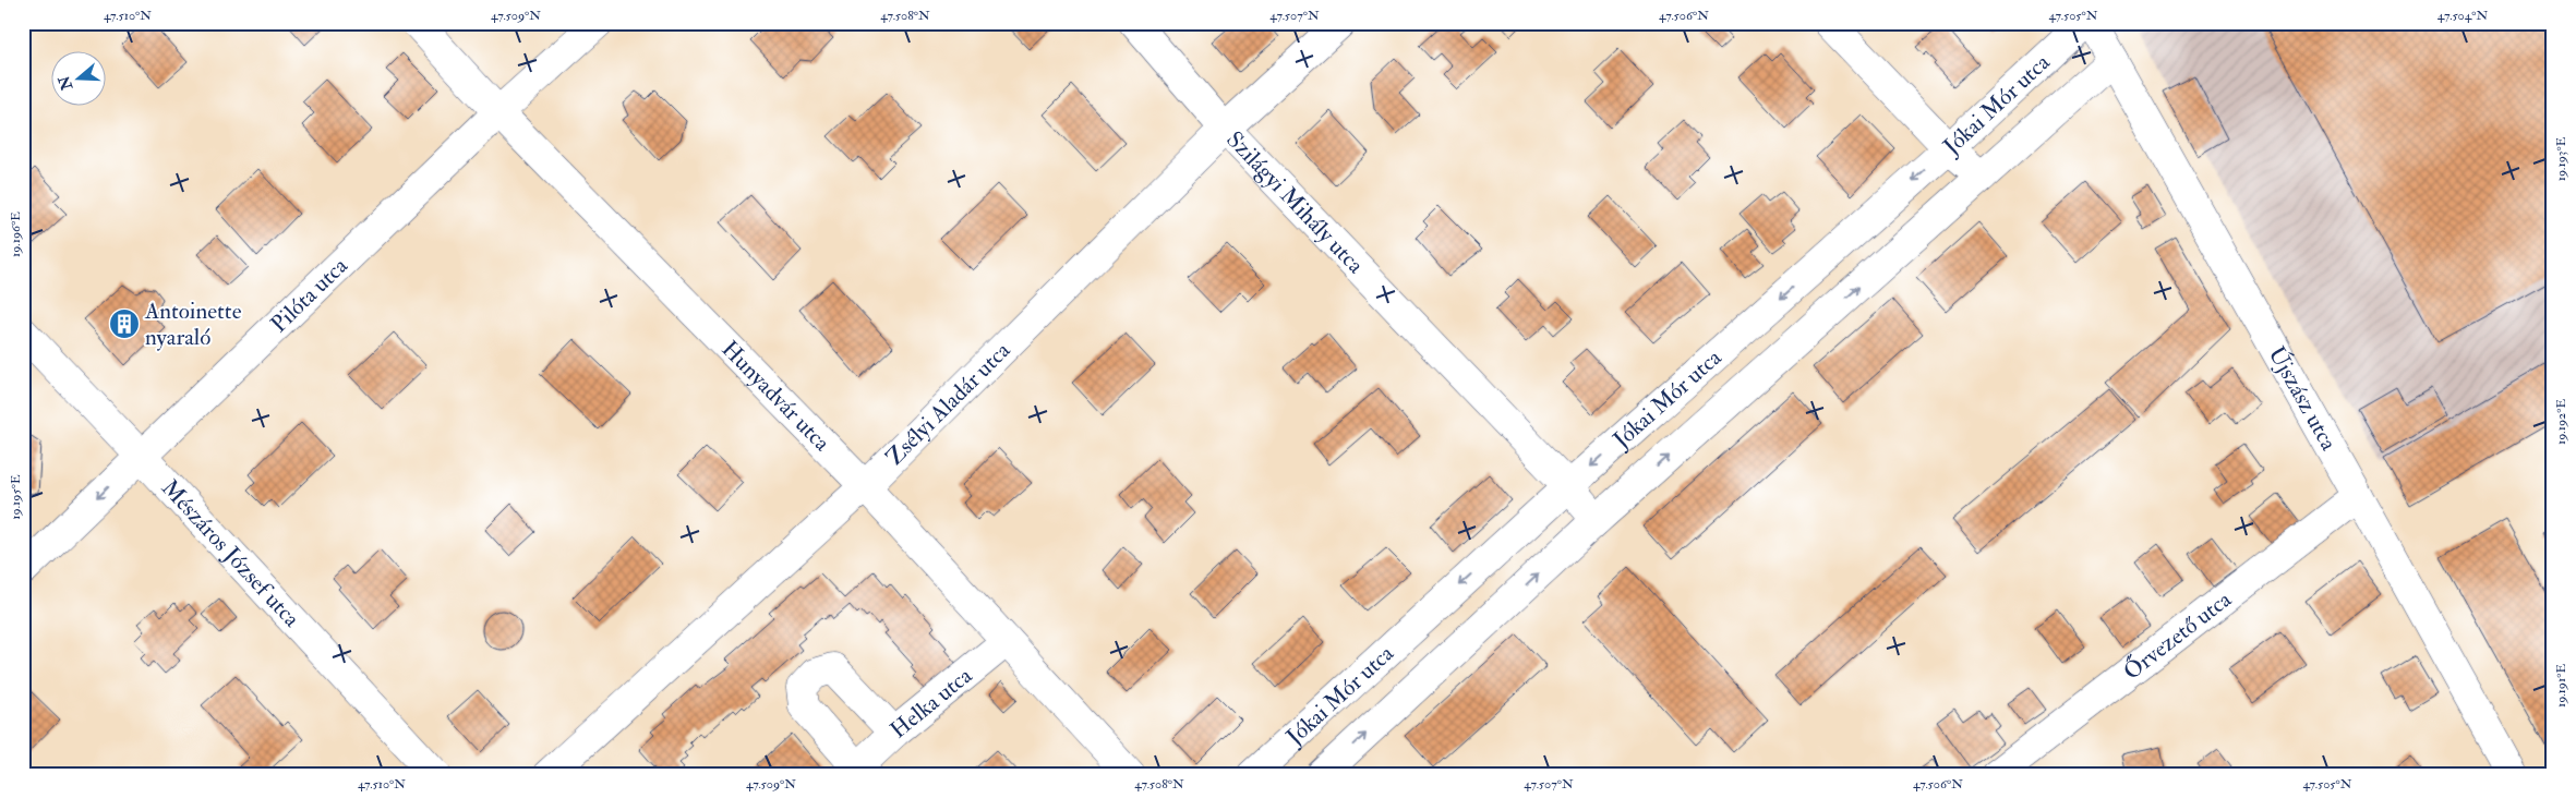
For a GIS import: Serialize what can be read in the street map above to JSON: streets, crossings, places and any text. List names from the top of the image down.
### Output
{
  "streets": {
    "street": [
      "Jókai Mór utca",
      "Szilágyi Mihály utca",
      "Pilóta utca",
      "Hunyadvár utca",
      "Újszász utca",
      "Zsélyi Aladár utca",
      "Mészáros József utca",
      "Őrvezető utca",
      "Helka utca"
    ]
  },
  "crossings": [
    ["Jókai Mór utca", "Szilágyi Mihály utca"],
    ["Jókai Mór utca", "Újszász utca"],
    ["Szilágyi Mihály utca", "Zsélyi Aladár utca"],
    ["Pilóta utca", "Hunyadvár utca"],
    ["Pilóta utca", "Mészáros József utca"],
    ["Hunyadvár utca", "Zsélyi Aladár utca"],
    ["Hunyadvár utca", "Helka utca"],
    ["Újszász utca", "Őrvezető utca"]
  ],
  "places": {
    "building": ["Antoinette nyaraló"]
  },
  "north": "left",
  "coordinates": [
    "47.510°N",
    "47.509°N",
    "47.508°N",
    "47.507°N",
    "47.506°N",
    "47.505°N",
    "47.504°N",
    "19.193°E",
    "19.196°E",
    "19.192°E",
    "19.195°E",
    "19.191°E"
  ]
}
